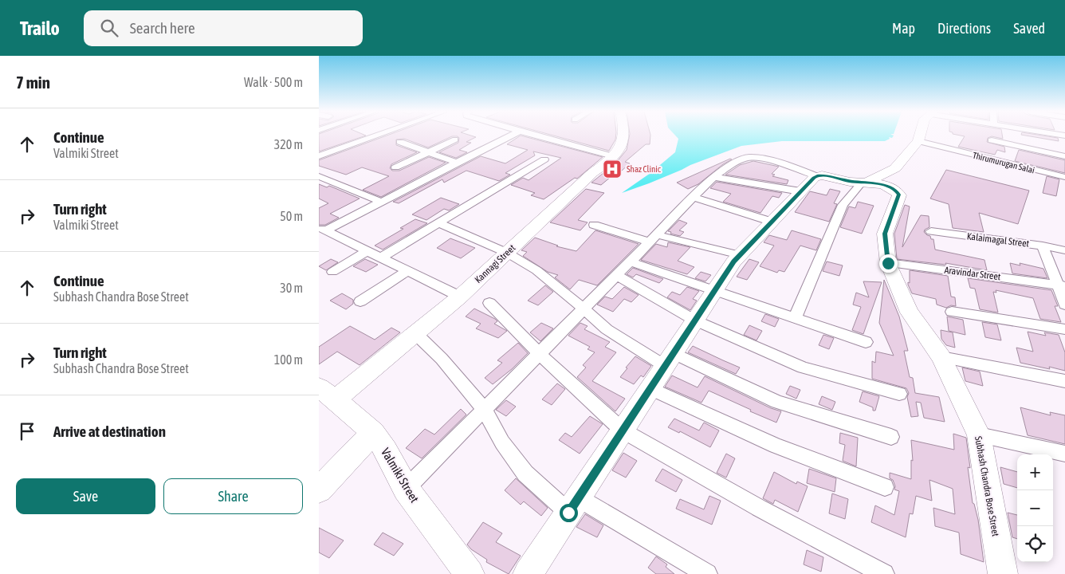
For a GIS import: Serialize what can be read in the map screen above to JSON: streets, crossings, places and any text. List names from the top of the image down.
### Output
{
  "streets": {
    "street": [
      "Thirumurugan Salai",
      "Kalaimagal Street",
      "Kannagi Street",
      "Aravindar Street",
      "Valmiki Street",
      "Subhash Chandra Bose Street"
    ]
  },
  "crossings": [
    ["Kannagi Street", "Valmiki Street"],
    ["Aravindar Street", "Subhash Chandra Bose Street"]
  ],
  "places": {
    "hospital": ["Shaz Clinic"]
  },
  "page": {
    "header": "Trailo",
    "search": "Search here",
    "nav": ["Map", "Directions", "Saved"],
    "heading": ["7 min", "Walk · 500 m"],
    "list": [
      ["Continue", "Valmiki Street", "320 m"],
      ["Turn right", "Valmiki Street", "50 m"],
      ["Continue", "Subhash Chandra Bose Street", "30 m"],
      ["Turn right", "Subhash Chandra Bose Street", "100 m"],
      "Arrive at destination"
    ],
    "map_buttons": ["+", "−"],
    "buttons": ["Save", "Share"]
  }
}
